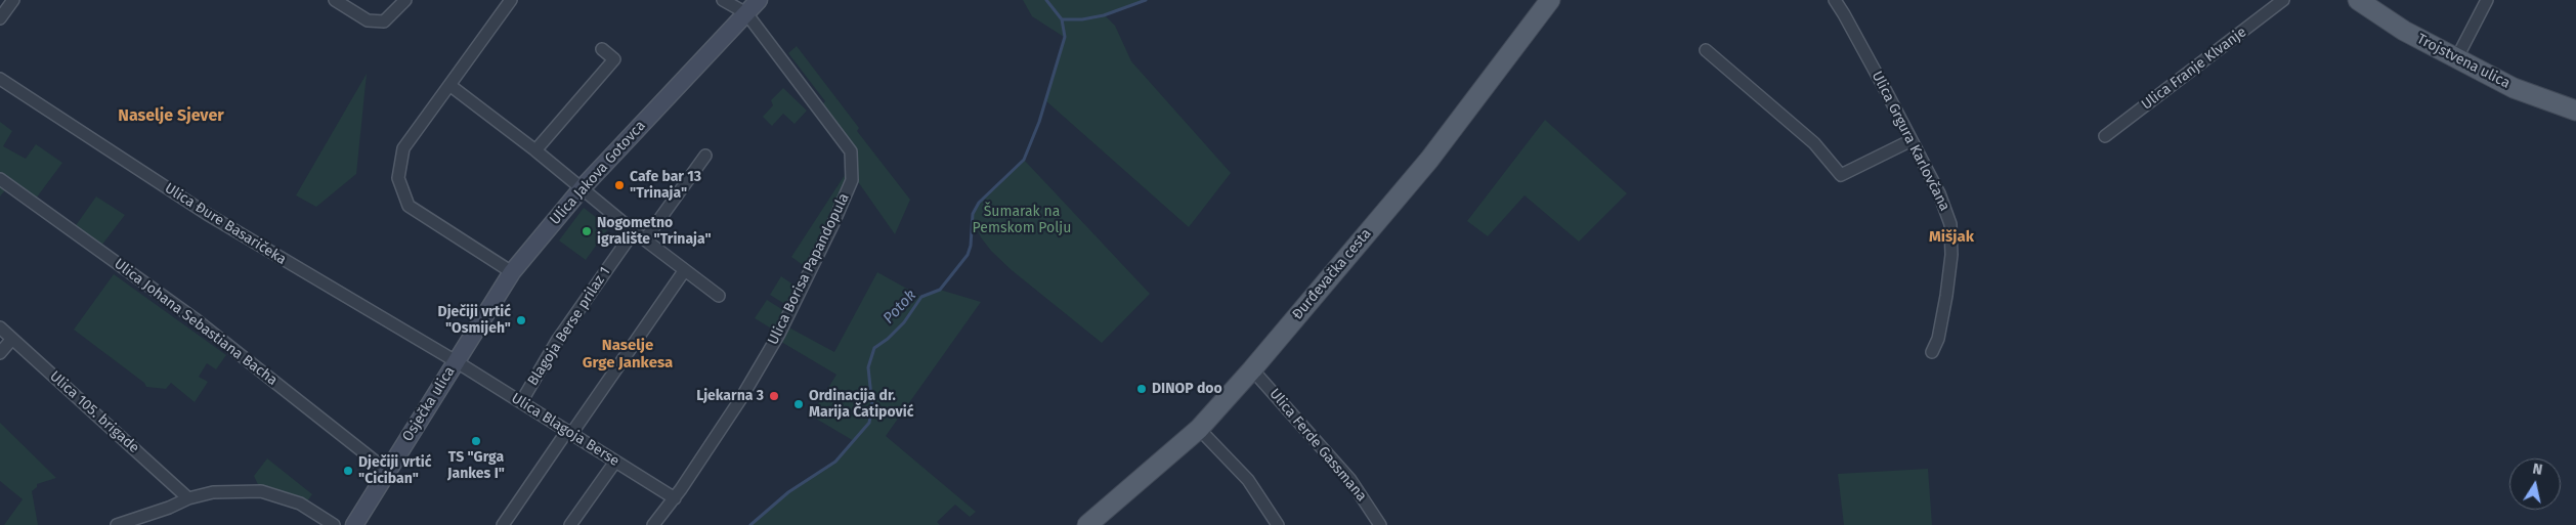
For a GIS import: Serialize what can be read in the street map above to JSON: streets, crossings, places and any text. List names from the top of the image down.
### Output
{
  "streets": {
    "main road": ["Trojstvena ulica", "Đurđevačka cesta"],
    "street": [
      "Ulica Franje Klvanje",
      "Ulica Grgura Karlovčana",
      "Ulica Jakova Gotovca",
      "Ulica Đure Basaričeka",
      "Ulica Borisa Papandopula",
      "Ulica Johana Sebastiana Bacha",
      "Blagoja Berse prilaz 1",
      "Osječka ulica",
      "Ulica 105. brigade",
      "Ulica Blagoja Berse",
      "Ulica Ferde Gassmana"
    ]
  },
  "crossings": [
    ["Ulica Jakova Gotovca", "Ulica Đure Basaričeka"],
    ["Ulica Jakova Gotovca", "Ulica Borisa Papandopula"],
    ["Ulica Jakova Gotovca", "Osječka ulica"],
    ["Ulica Jakova Gotovca", "Ulica Blagoja Berse"],
    ["Ulica Đure Basaričeka", "Osječka ulica"],
    ["Ulica Đure Basaričeka", "Ulica Blagoja Berse"],
    ["Ulica Borisa Papandopula", "Ulica Blagoja Berse"],
    ["Đurđevačka cesta", "Ulica Ferde Gassmana"],
    ["Ulica Johana Sebastiana Bacha", "Osječka ulica"],
    ["Blagoja Berse prilaz 1", "Ulica Blagoja Berse"],
    ["Osječka ulica", "Ulica Blagoja Berse"]
  ],
  "districts": ["Naselje Sjever", "Mišjak", "Naselje Grge Jankesa"],
  "water": ["Potok"],
  "parks": ["Šumarak na Pemskom Polju"],
  "places": [
    "Cafe bar 13 \"Trinaja\"",
    "Nogometno igralište \"Trinaja\"",
    "Dječiji vrtić \"Osmijeh\"",
    "DINOP doo",
    "Ljekarna 3",
    "Ordinacija dr. Marija Čatipović",
    "TS \"Grga Jankes I\"",
    "Dječiji vrtić \"Ciciban\""
  ],
  "north": "top"
}
